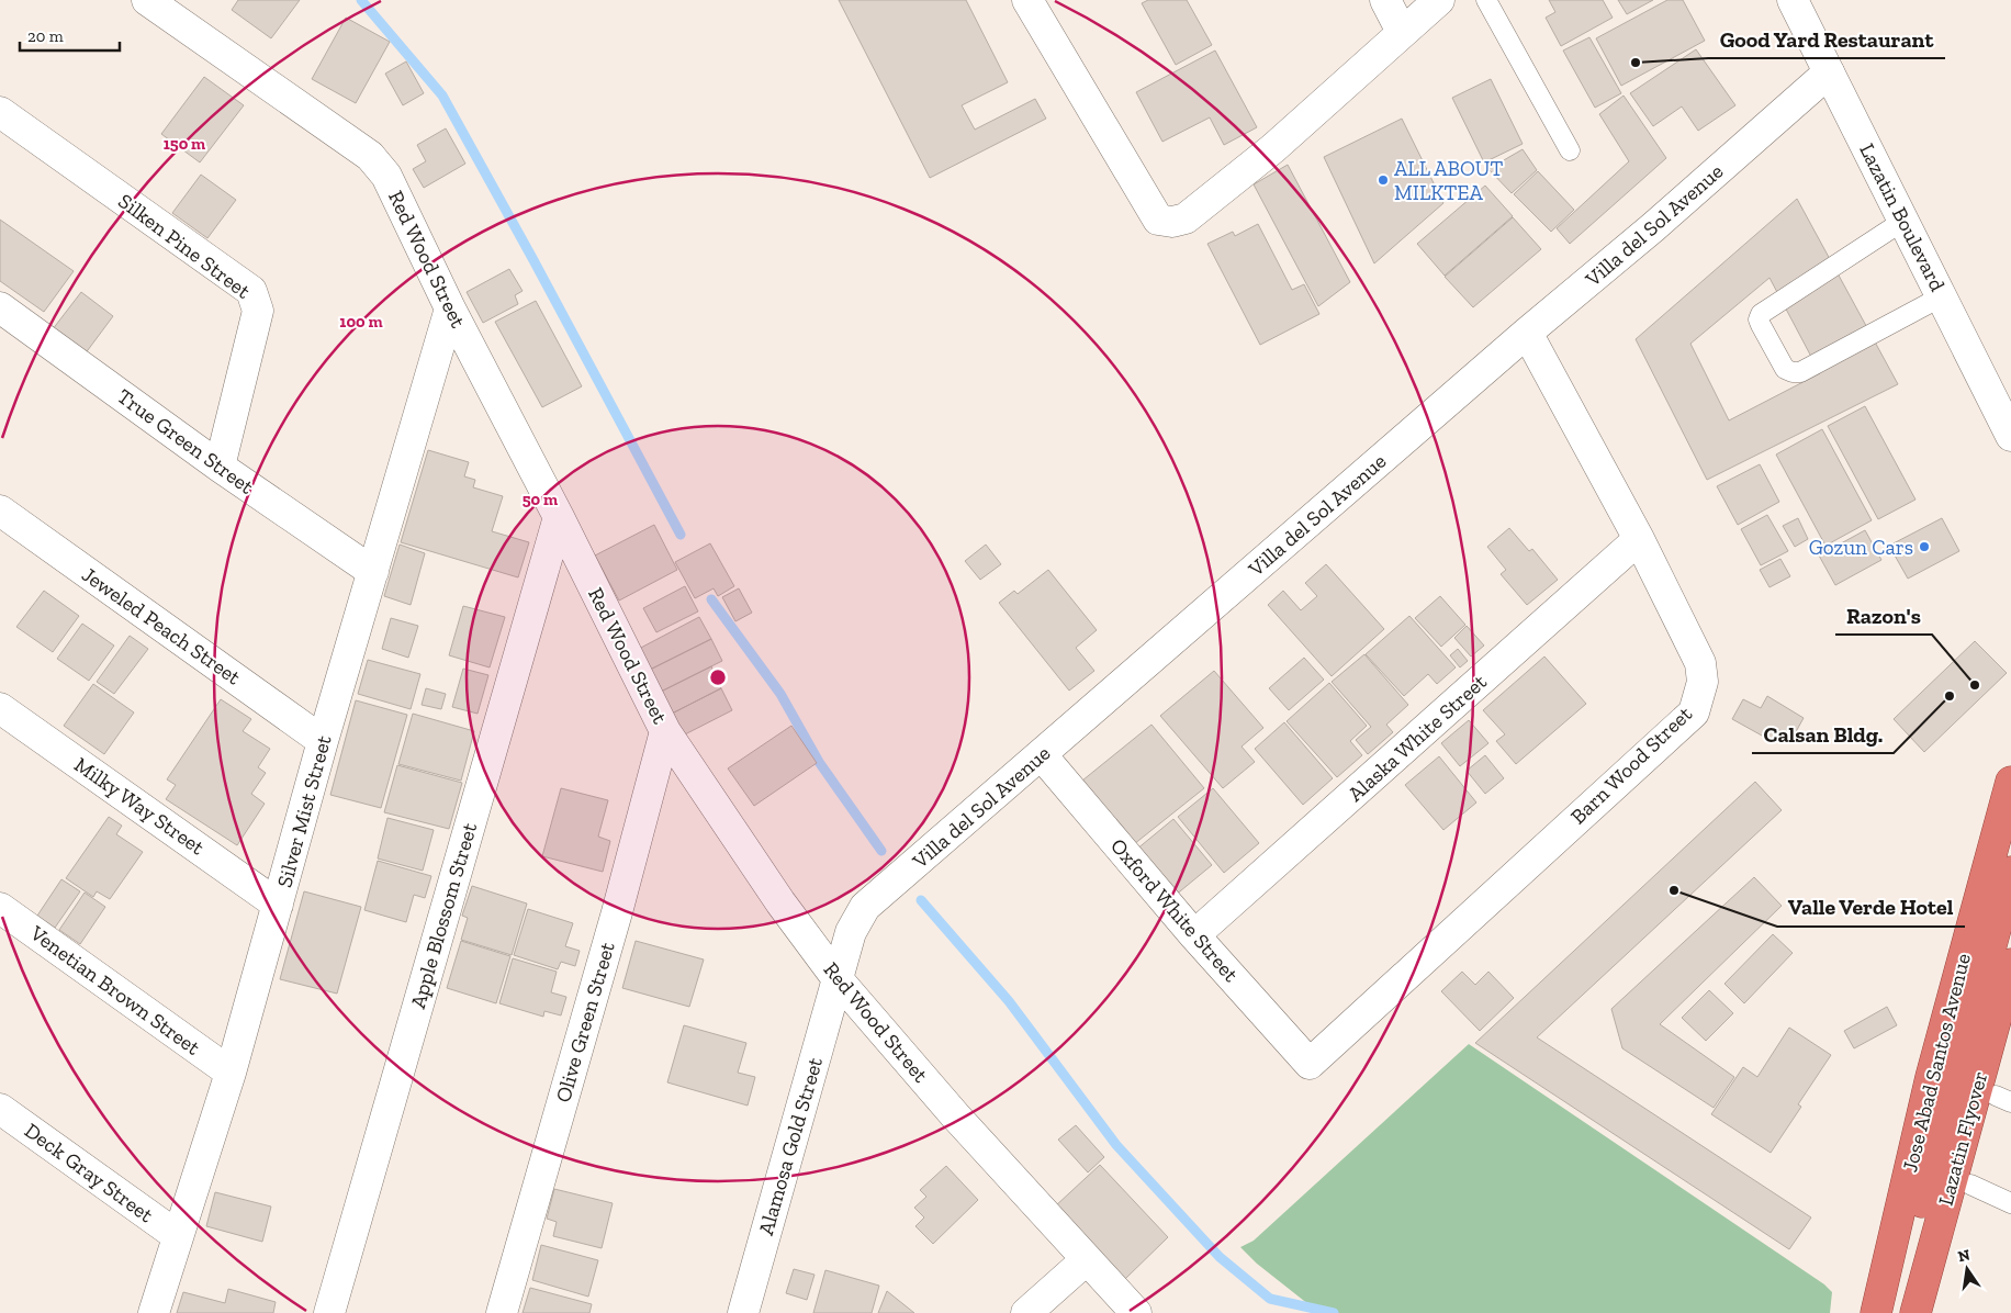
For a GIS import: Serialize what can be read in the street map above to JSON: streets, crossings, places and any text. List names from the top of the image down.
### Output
{
  "streets": {
    "highway": ["Jose Abad Santos Avenue", "Lazatin Flyover"],
    "street": [
      "Lazatin Boulevard",
      "Villa del Sol Avenue",
      "Silken Pine Street",
      "Red Wood Street",
      "True Green Street",
      "Jeweled Peach Street",
      "Alaska White Street",
      "Barn Wood Street",
      "Milky Way Street",
      "Silver Mist Street",
      "Oxford White Street",
      "Apple Blossom Street",
      "Venetian Brown Street",
      "Olive Green Street",
      "Alamosa Gold Street",
      "Deck Gray Street"
    ]
  },
  "crossings": [
    ["Lazatin Boulevard", "Villa del Sol Avenue"],
    ["Villa del Sol Avenue", "Red Wood Street"],
    ["Villa del Sol Avenue", "Barn Wood Street"],
    ["Villa del Sol Avenue", "Oxford White Street"],
    ["Villa del Sol Avenue", "Alamosa Gold Street"],
    ["Silken Pine Street", "True Green Street"],
    ["Red Wood Street", "Silver Mist Street"],
    ["Red Wood Street", "Apple Blossom Street"],
    ["Red Wood Street", "Olive Green Street"],
    ["Red Wood Street", "Alamosa Gold Street"],
    ["True Green Street", "Silver Mist Street"],
    ["Jeweled Peach Street", "Silver Mist Street"],
    ["Alaska White Street", "Barn Wood Street"],
    ["Alaska White Street", "Oxford White Street"],
    ["Barn Wood Street", "Oxford White Street"],
    ["Milky Way Street", "Silver Mist Street"],
    ["Silver Mist Street", "Venetian Brown Street"],
    ["Silver Mist Street", "Deck Gray Street"]
  ],
  "places": [
    "Good Yard Restaurant",
    "ALL ABOUT MILKTEA",
    "Gozun Cars",
    "Razon's",
    "Calsan Bldg.",
    "Valle Verde Hotel"
  ],
  "scale_bar": "20 m",
  "north": "top",
  "rings": ["150 m", "100 m", "50 m"]
}
